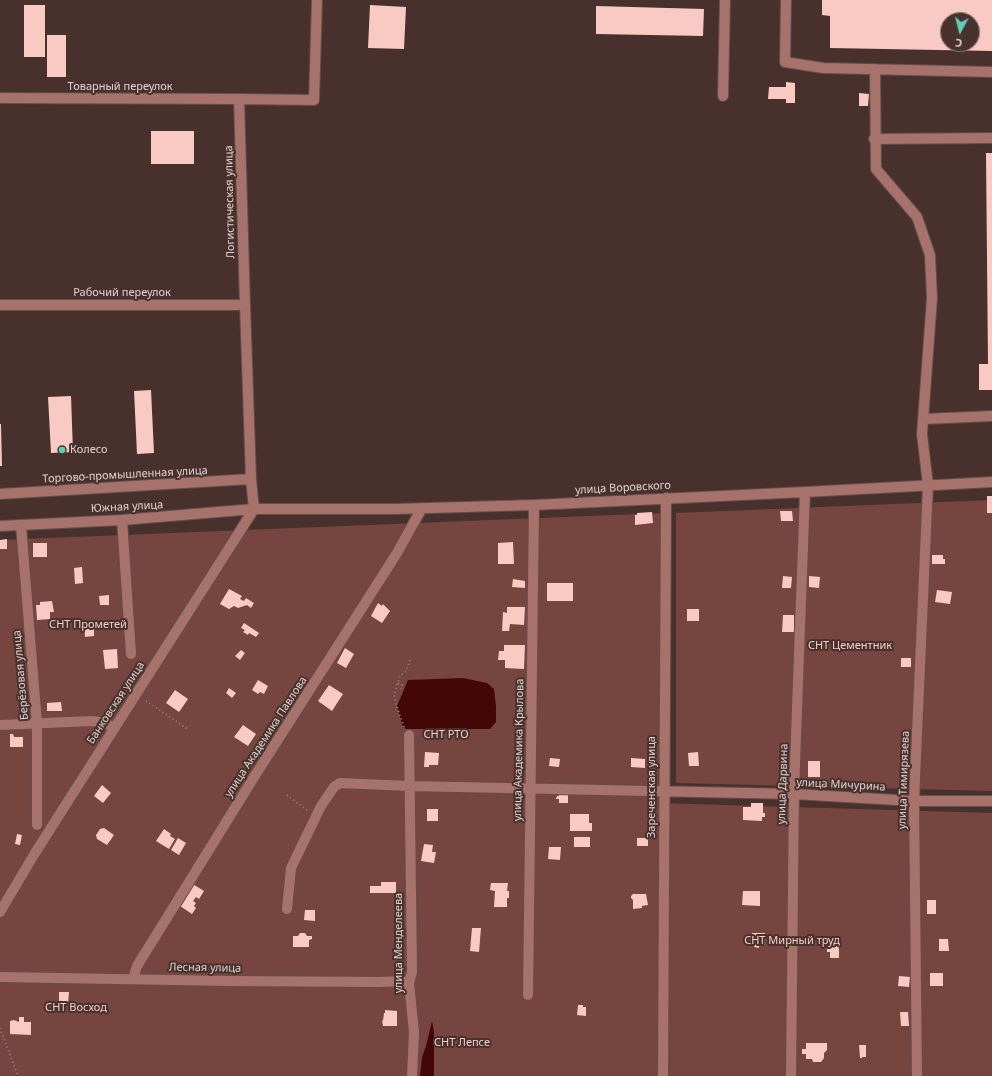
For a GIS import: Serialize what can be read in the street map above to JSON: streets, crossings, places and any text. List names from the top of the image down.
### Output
{
  "streets": {
    "street": [
      "Товарный переулок",
      "Логистическая улица",
      "Рабочий переулок",
      "Торгово-промышленная улица",
      "улица Воровского",
      "Южная улица",
      "Берёзовая улица",
      "Банковская улица",
      "улица Академика Павлова",
      "улица Академика Крылова",
      "улица Тимирязева",
      "улица Дарвина",
      "улица Мичурина",
      "Зареченская улица",
      "улица Менделеева",
      "Лесная улица"
    ]
  },
  "crossings": [
    ["Товарный переулок", "Логистическая улица"],
    ["Логистическая улица", "Рабочий переулок"],
    ["Логистическая улица", "Торгово-промышленная улица"],
    ["Логистическая улица", "улица Воровского"],
    ["Логистическая улица", "Южная улица"],
    ["Логистическая улица", "Банковская улица"],
    ["улица Воровского", "Южная улица"],
    ["улица Воровского", "Банковская улица"],
    ["улица Воровского", "улица Академика Павлова"],
    ["улица Воровского", "улица Академика Крылова"],
    ["улица Воровского", "улица Тимирязева"],
    ["улица Воровского", "улица Дарвина"],
    ["улица Воровского", "Зареченская улица"],
    ["Южная улица", "Берёзовая улица"],
    ["Южная улица", "Банковская улица"],
    ["улица Академика Павлова", "Лесная улица"],
    ["улица Академика Крылова", "улица Мичурина"],
    ["улица Тимирязева", "улица Мичурина"],
    ["улица Дарвина", "улица Мичурина"],
    ["улица Мичурина", "Зареченская улица"],
    ["улица Мичурина", "улица Менделеева"],
    ["улица Менделеева", "Лесная улица"]
  ],
  "parks": [
    "СНТ Прометей",
    "СНТ Цементник",
    "СНТ РТО",
    "СНТ Мирный труд",
    "СНТ Восход",
    "СНТ Лепсе"
  ],
  "places": ["Колесо"],
  "north": "bottom"
}
